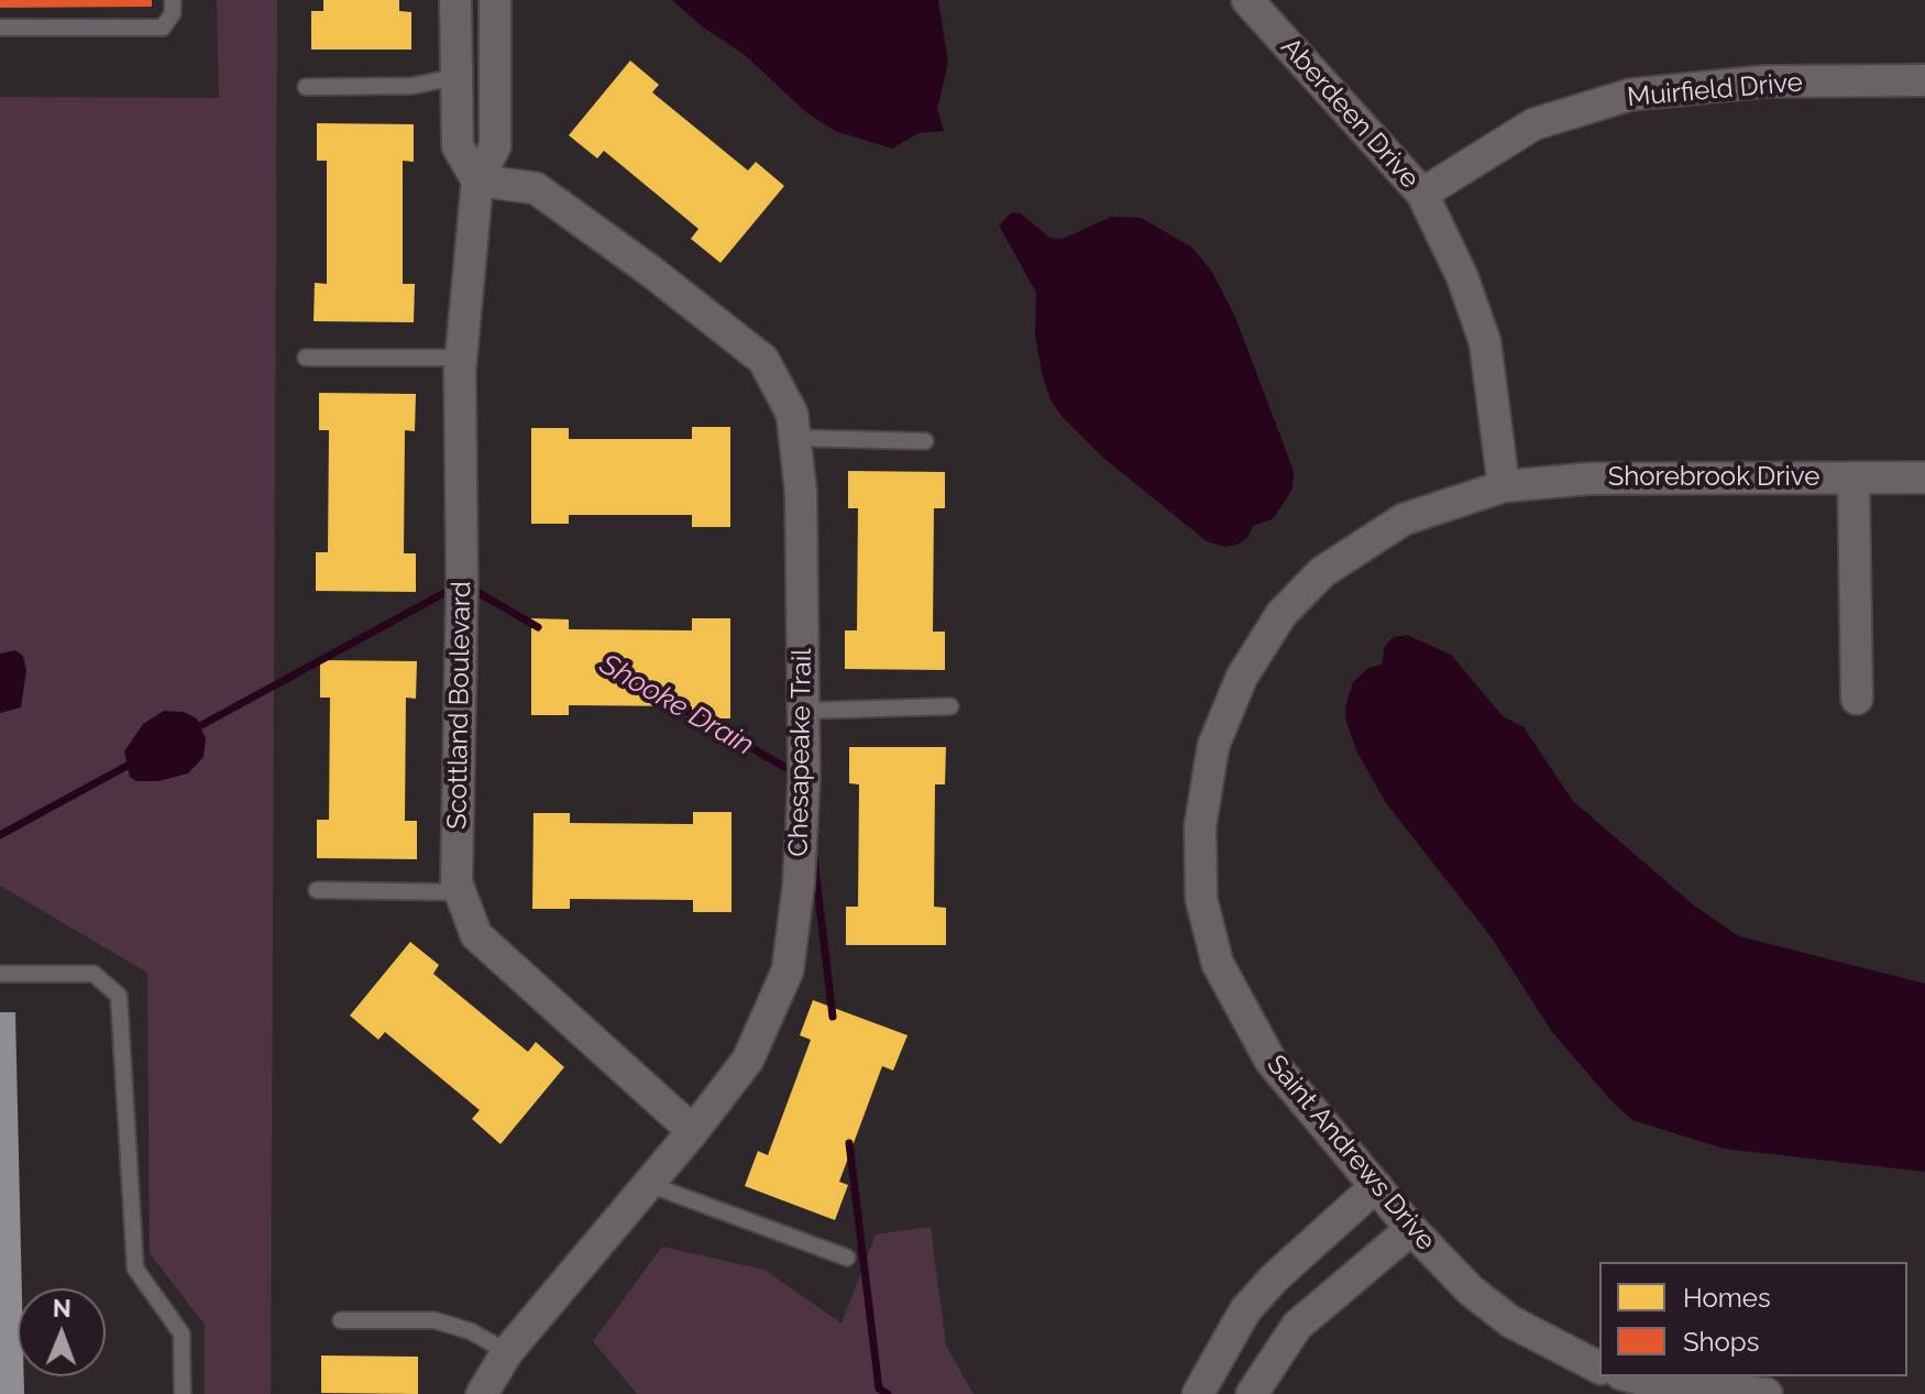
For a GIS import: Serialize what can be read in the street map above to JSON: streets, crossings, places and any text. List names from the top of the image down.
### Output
{
  "streets": {
    "street": [
      "Muirfield Drive",
      "Aberdeen Drive",
      "Shorebrook Drive",
      "Scottland Boulevard",
      "Chesapeake Trail",
      "Saint Andrews Drive"
    ]
  },
  "crossings": [
    ["Muirfield Drive", "Aberdeen Drive"],
    ["Aberdeen Drive", "Shorebrook Drive"],
    ["Aberdeen Drive", "Saint Andrews Drive"],
    ["Shorebrook Drive", "Saint Andrews Drive"],
    ["Scottland Boulevard", "Chesapeake Trail"]
  ],
  "water": ["Shooke Drain"],
  "legend": ["Homes", "Shops"],
  "north": "top"
}
